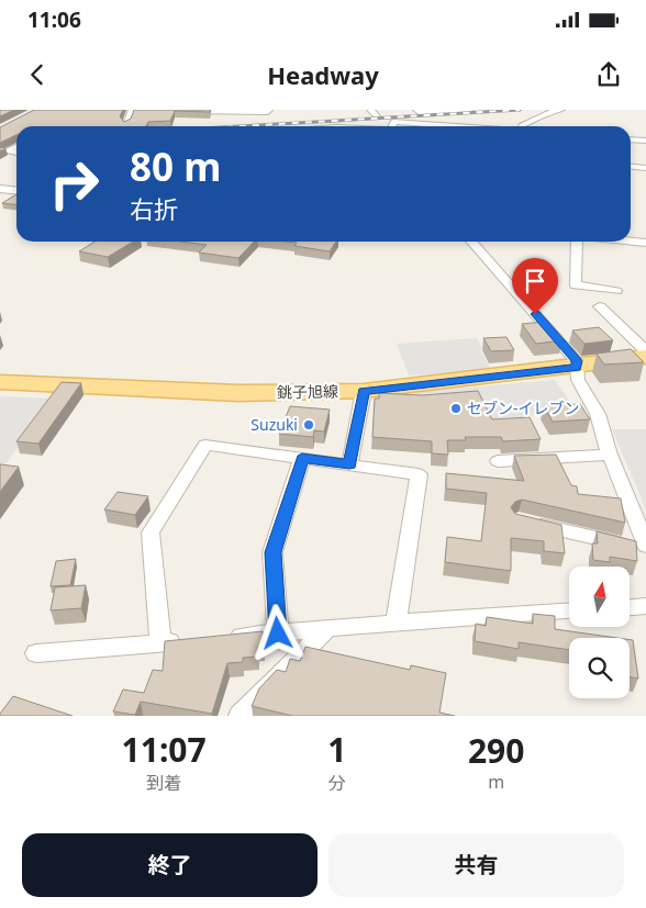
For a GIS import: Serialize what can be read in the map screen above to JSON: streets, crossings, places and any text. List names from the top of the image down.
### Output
{
  "streets": {
    "main road": ["銚子旭線"]
  },
  "places": ["セブン-イレブン", "Suzuki"],
  "north": "top",
  "page": {
    "status": "11:06",
    "header": "Headway",
    "turn": ["80 m", "右折"],
    "eta": [
      "11:07",
      "到着",
      "1",
      "分",
      "290",
      "m"
    ],
    "buttons": ["終了", "共有"]
  }
}
